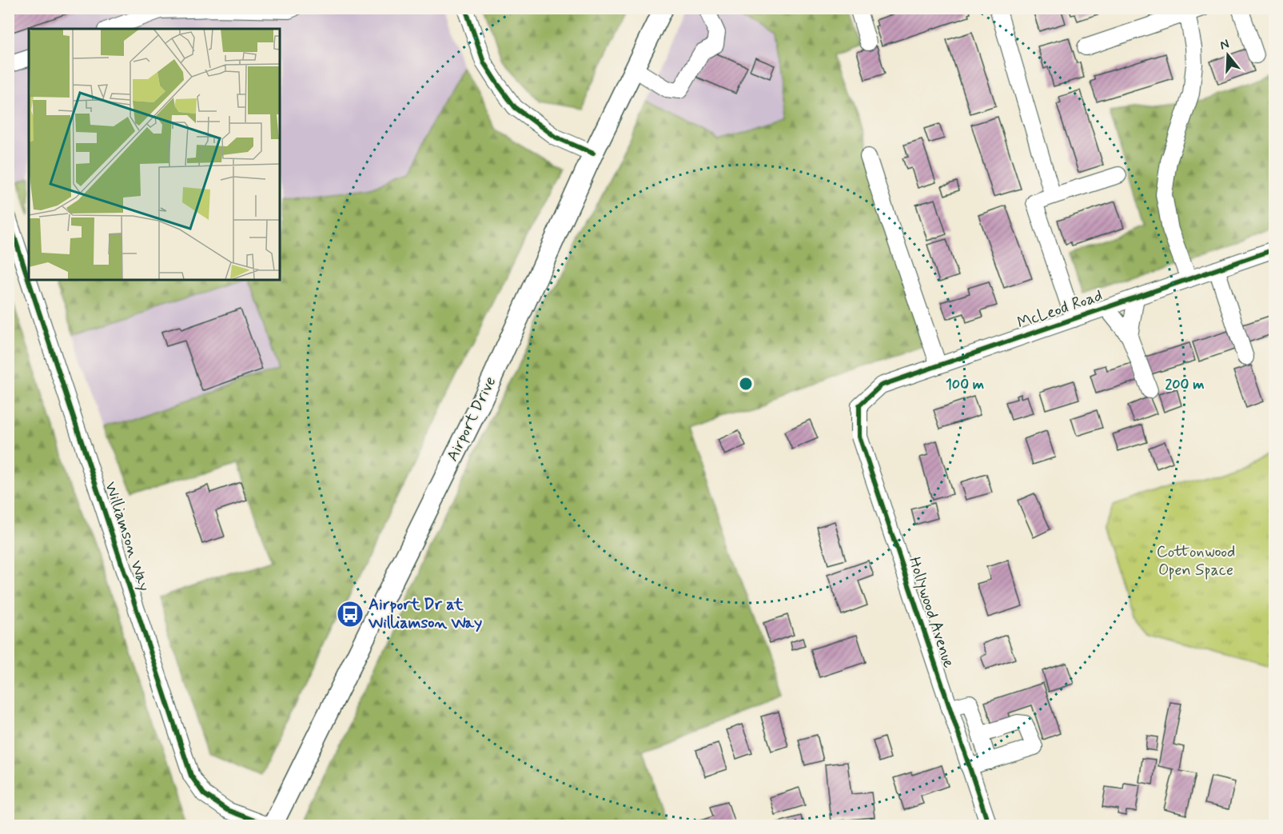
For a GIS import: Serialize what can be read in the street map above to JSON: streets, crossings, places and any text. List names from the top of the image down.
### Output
{
  "streets": {
    "main road": ["Airport Drive"],
    "street": ["McLeod Road", "Williamson Way", "Hollywood Avenue"]
  },
  "crossings": [
    ["McLeod Road", "Hollywood Avenue"]
  ],
  "parks": ["Cottonwood Open Space"],
  "places": {
    "bus stop": ["Airport Dr at Williamson Way"]
  },
  "north": "top",
  "rings": ["100 m", "200 m"]
}
